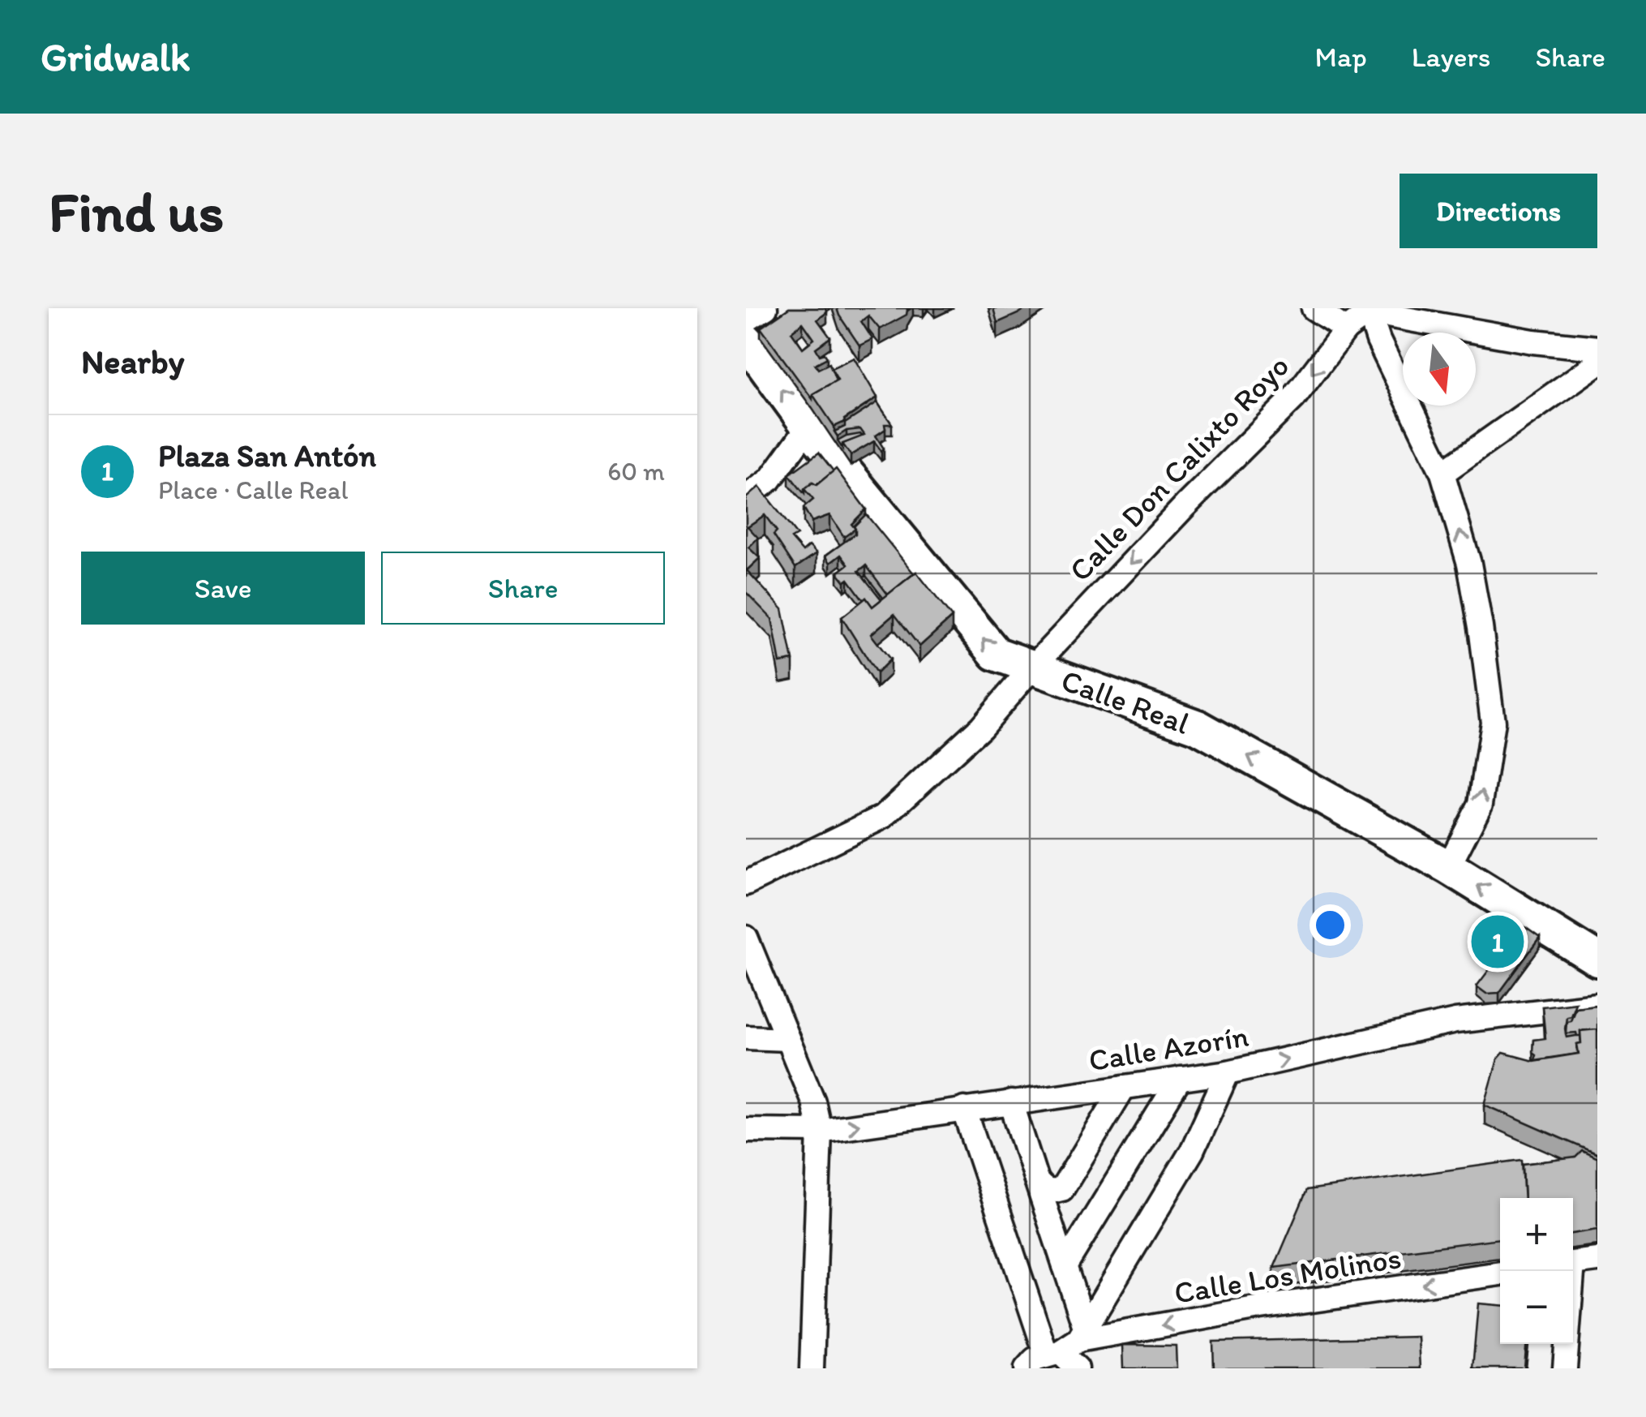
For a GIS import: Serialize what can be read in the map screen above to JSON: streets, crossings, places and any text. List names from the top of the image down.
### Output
{
  "streets": {
    "street": [
      "Calle Don Calixto Royo",
      "Calle Real",
      "Calle Azorín",
      "Calle Los Molinos"
    ]
  },
  "crossings": [
    ["Calle Don Calixto Royo", "Calle Real"]
  ],
  "one_way": [
    "Calle Don Calixto Royo",
    "Calle Real",
    "Calle Azorín",
    "Calle Los Molinos"
  ],
  "north": "bottom",
  "page": {
    "header": "Gridwalk",
    "nav": ["Map", "Layers", "Share"],
    "buttons": [
      "Directions",
      ["Save", "Share"]
    ],
    "title": "Find us",
    "heading": "Nearby",
    "list": [
      {
        "mark": "1",
        "name": "Plaza San Antón",
        "note": "Place · Calle Real",
        "value": "60 m"
      }
    ],
    "pins": "1",
    "map_buttons": ["+", "−"]
  }
}
